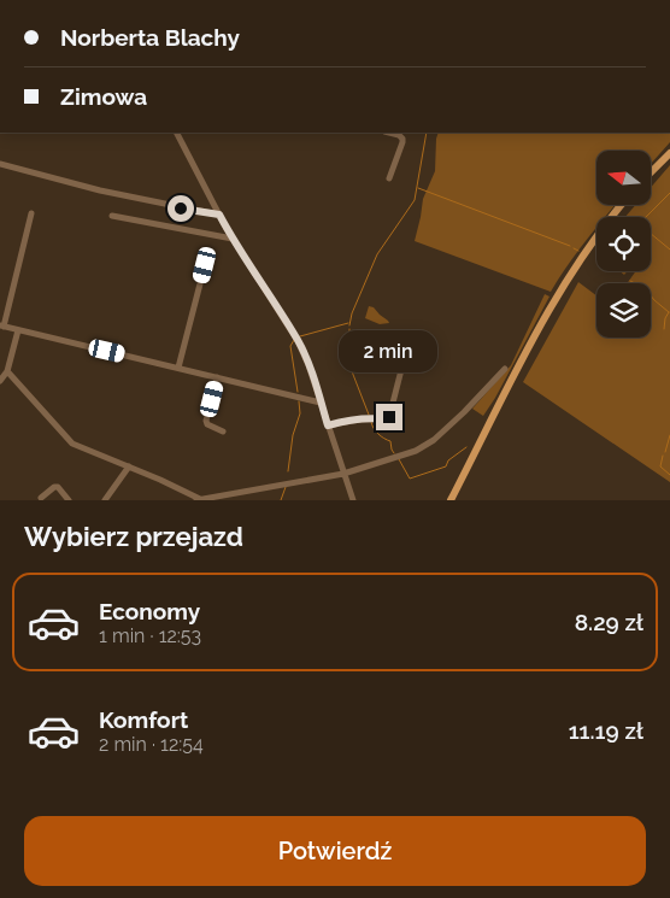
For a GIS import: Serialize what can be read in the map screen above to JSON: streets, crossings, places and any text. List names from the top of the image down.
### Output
{
  "north": "left",
  "page": {
    "banner": ["Norberta Blachy", "Zimowa"],
    "bubble": "2 min",
    "heading": "Wybierz przejazd",
    "list": [
      {
        "name": "Economy",
        "note": "1 min · 12:53",
        "value": "8.29 zł"
      },
      {
        "name": "Komfort",
        "note": "2 min · 12:54",
        "value": "11.19 zł"
      }
    ],
    "buttons": "Potwierdź"
  }
}
